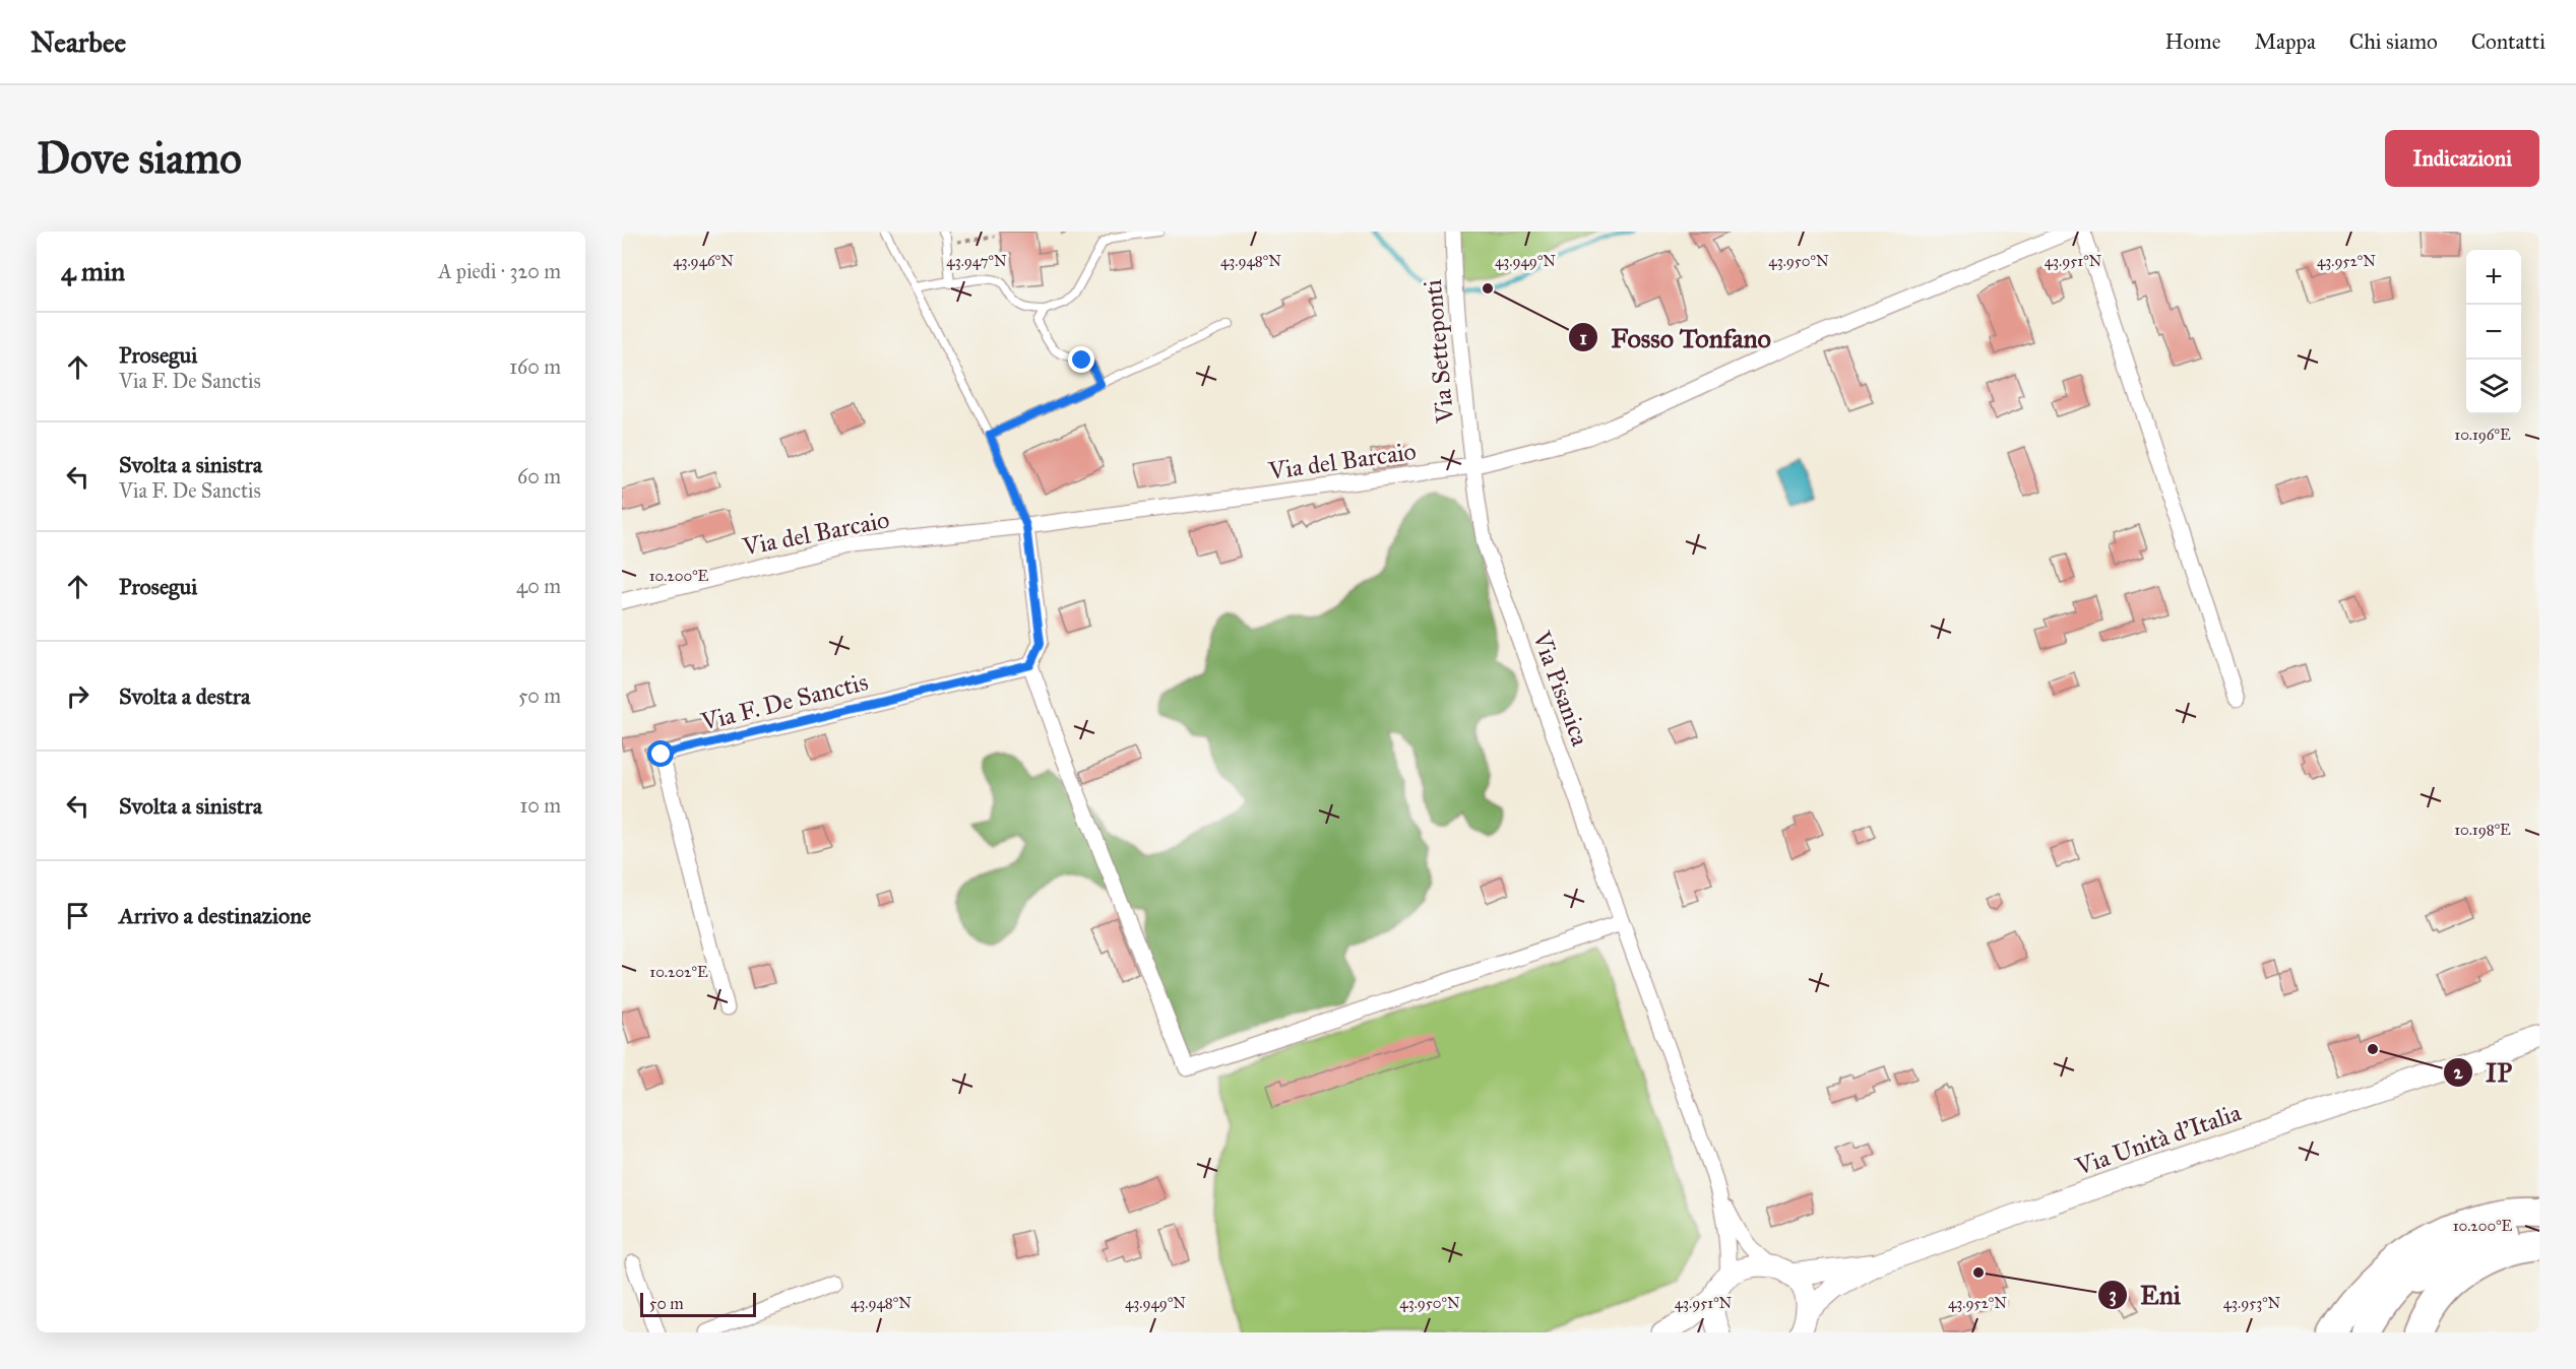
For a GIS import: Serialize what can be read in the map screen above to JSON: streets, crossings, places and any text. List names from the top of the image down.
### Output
{
  "streets": {
    "main road": ["Via Unità d'Italia"],
    "street": [
      "Via Setteponti",
      "Via del Barcaio",
      "Via Pisanica",
      "Via F. De Sanctis"
    ]
  },
  "crossings": [
    ["Via Setteponti", "Via del Barcaio"],
    ["Via Setteponti", "Via Pisanica"],
    ["Via del Barcaio", "Via Pisanica"]
  ],
  "places": ["Fosso Tonfano", "IP", "Eni"],
  "scale_bar": "50 m",
  "page": {
    "header": "Nearbee",
    "nav": [
      "Home",
      "Mappa",
      "Chi siamo",
      "Contatti"
    ],
    "buttons": "Indicazioni",
    "title": "Dove siamo",
    "heading": ["4 min", "A piedi · 320 m"],
    "map_buttons": ["+", "−"],
    "list": [
      ["Prosegui", "Via F. De Sanctis", "160 m"],
      ["Svolta a sinistra", "Via F. De Sanctis", "60 m"],
      ["Prosegui", "40 m"],
      ["Svolta a destra", "50 m"],
      ["Svolta a sinistra", "10 m"],
      "Arrivo a destinazione"
    ],
    "scale": "50 m"
  },
  "coordinates": [
    "43.948°N",
    "43.949°N",
    "43.950°N",
    "43.951°N",
    "43.952°N",
    "43.946°N",
    "43.947°N",
    "10.196°E",
    "10.200°E",
    "10.198°E",
    "10.202°E",
    "43.953°N"
  ]
}
